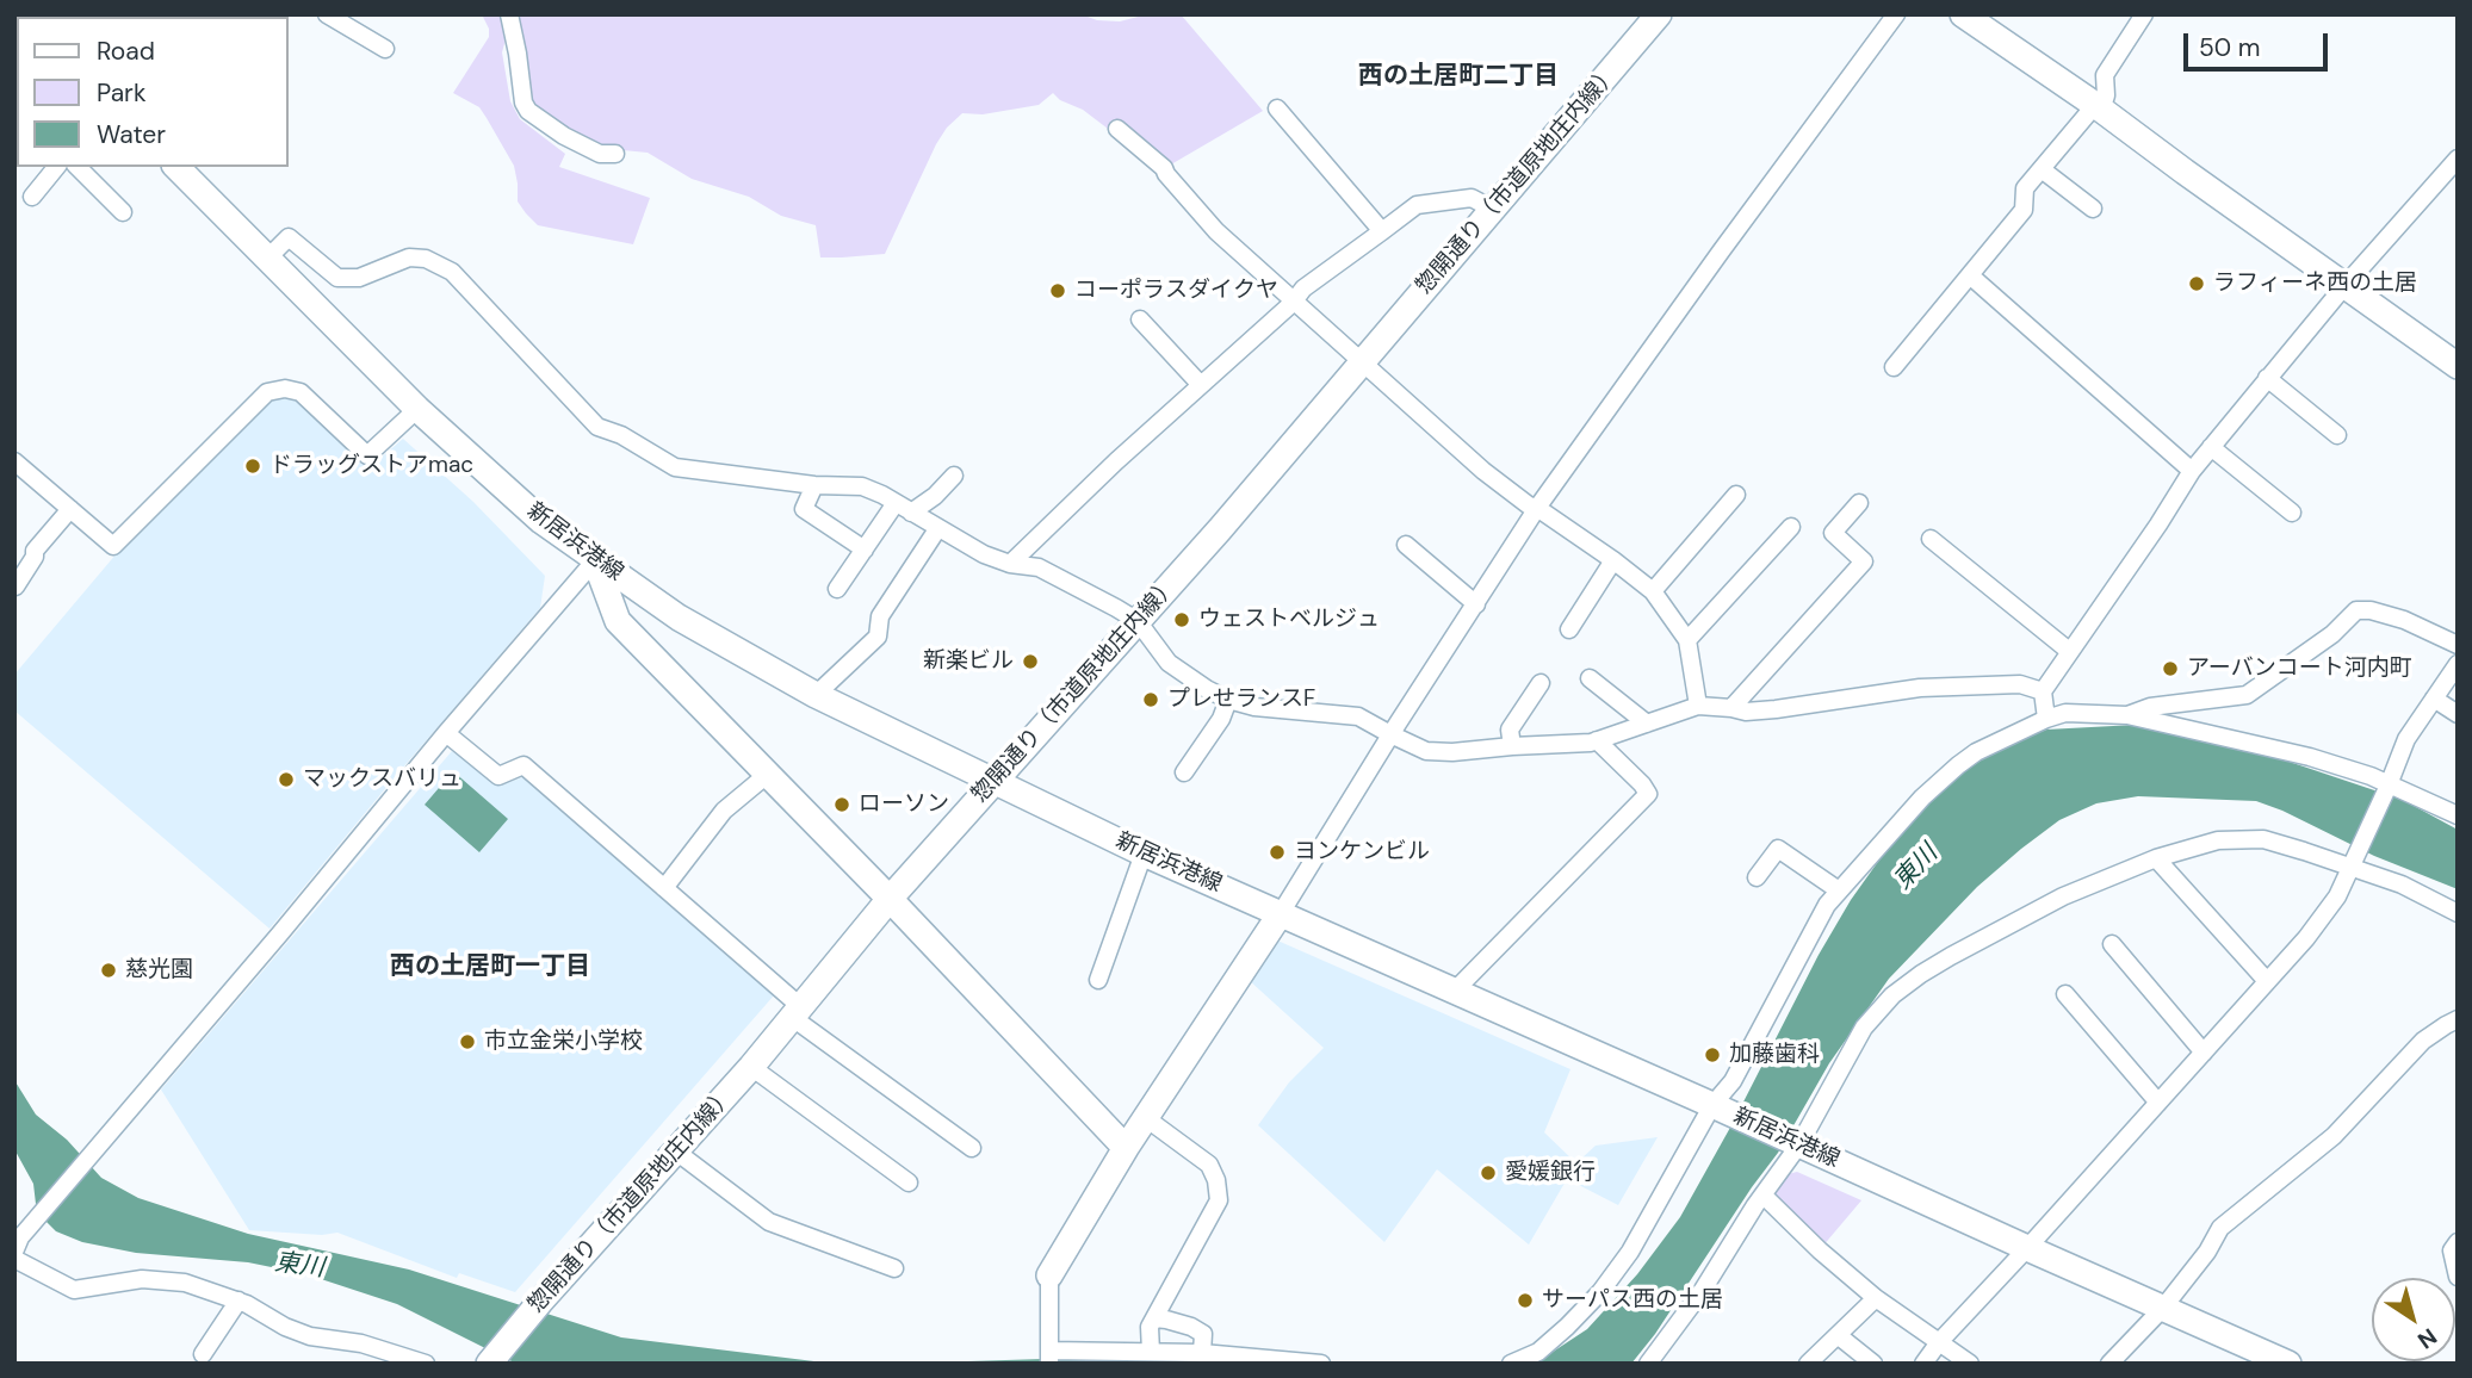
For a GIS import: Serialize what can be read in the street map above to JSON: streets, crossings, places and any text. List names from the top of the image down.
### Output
{
  "streets": {
    "street": ["惣開通り（市道原地庄内線）", "新居浜港線"]
  },
  "crossings": [
    ["惣開通り（市道原地庄内線）", "新居浜港線"]
  ],
  "districts": ["西の土居町二丁目", "西の土居町一丁目"],
  "water": ["東川"],
  "places": [
    "ラフィーネ西の土居",
    "コーポラスダイクヤ",
    "ドラッグストアmac",
    "ウェストベルジュ",
    "新楽ビル",
    "アーバンコート河内町",
    "プレせランスF",
    "マックスバリュ",
    "ローソン",
    "ヨンケンビル",
    "慈光園",
    "市立金栄小学校",
    "加藤歯科",
    "愛媛銀行",
    "サーパス西の土居"
  ],
  "legend": ["Road", "Park", "Water"],
  "scale_bar": "50 m",
  "north": "bottom right"
}
